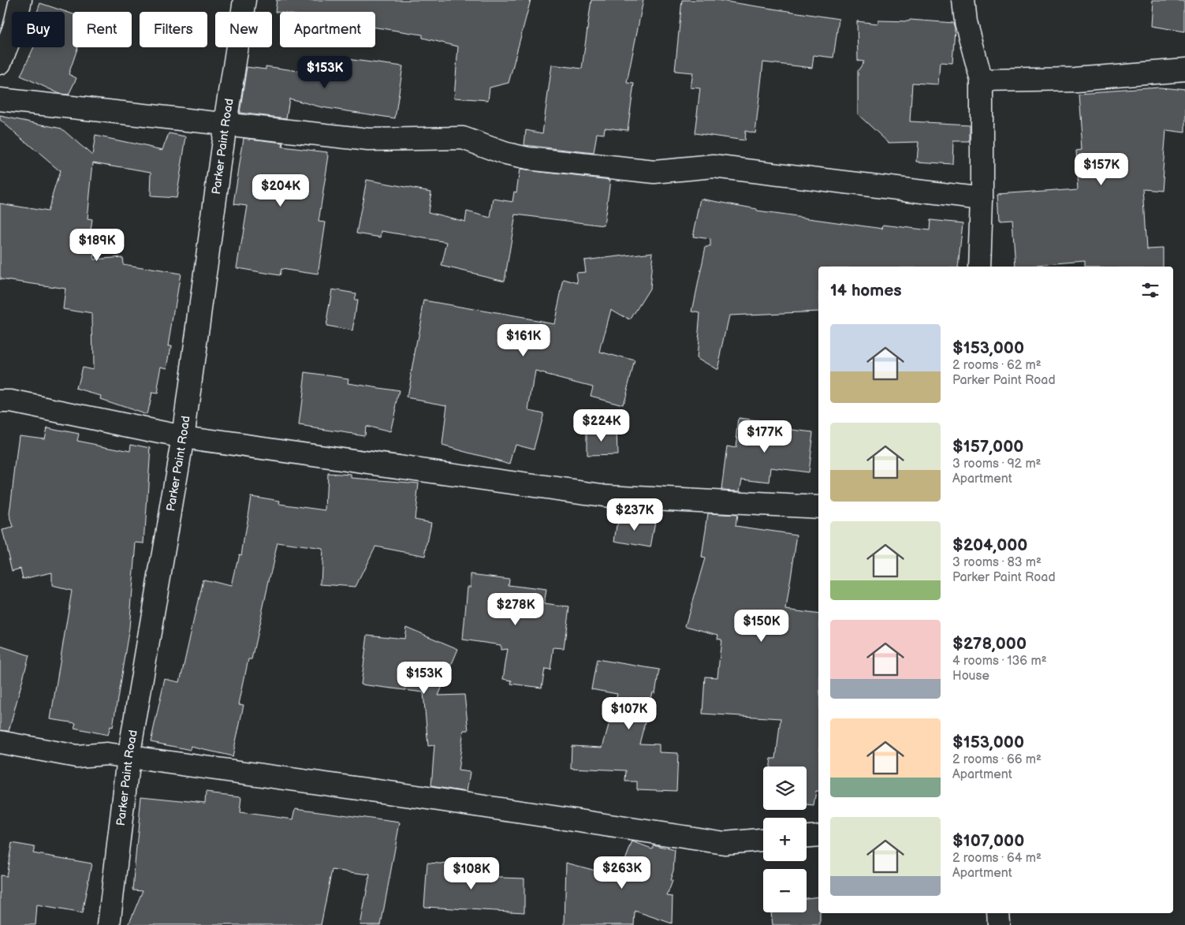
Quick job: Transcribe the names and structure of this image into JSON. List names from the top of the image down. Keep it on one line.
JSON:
{"streets":{"street":["Parker Paint Road"]},"page":{"chip":["Buy","Rent","Filters","New","Apartment"],"price":["$153K","$157K","$204K","$189K","$161K","$224K","$177K","$237K","$278K","$150K","$153K","$107K","$263K","$108K"],"heading":"14 homes","list":[{"name":"$153,000","note":"2 rooms · 62 m² · Parker Paint Road"},{"name":"$157,000","note":"3 rooms · 92 m² · Apartment"},{"name":"$204,000","note":"3 rooms · 83 m² · Parker Paint Road"},{"name":"$278,000","note":"4 rooms · 136 m² · House"},{"name":"$153,000","note":"2 rooms · 66 m² · Apartment"},{"name":"$107,000","note":"2 rooms · 64 m² · Apartment"}],"map_buttons":["+","−"]}}
